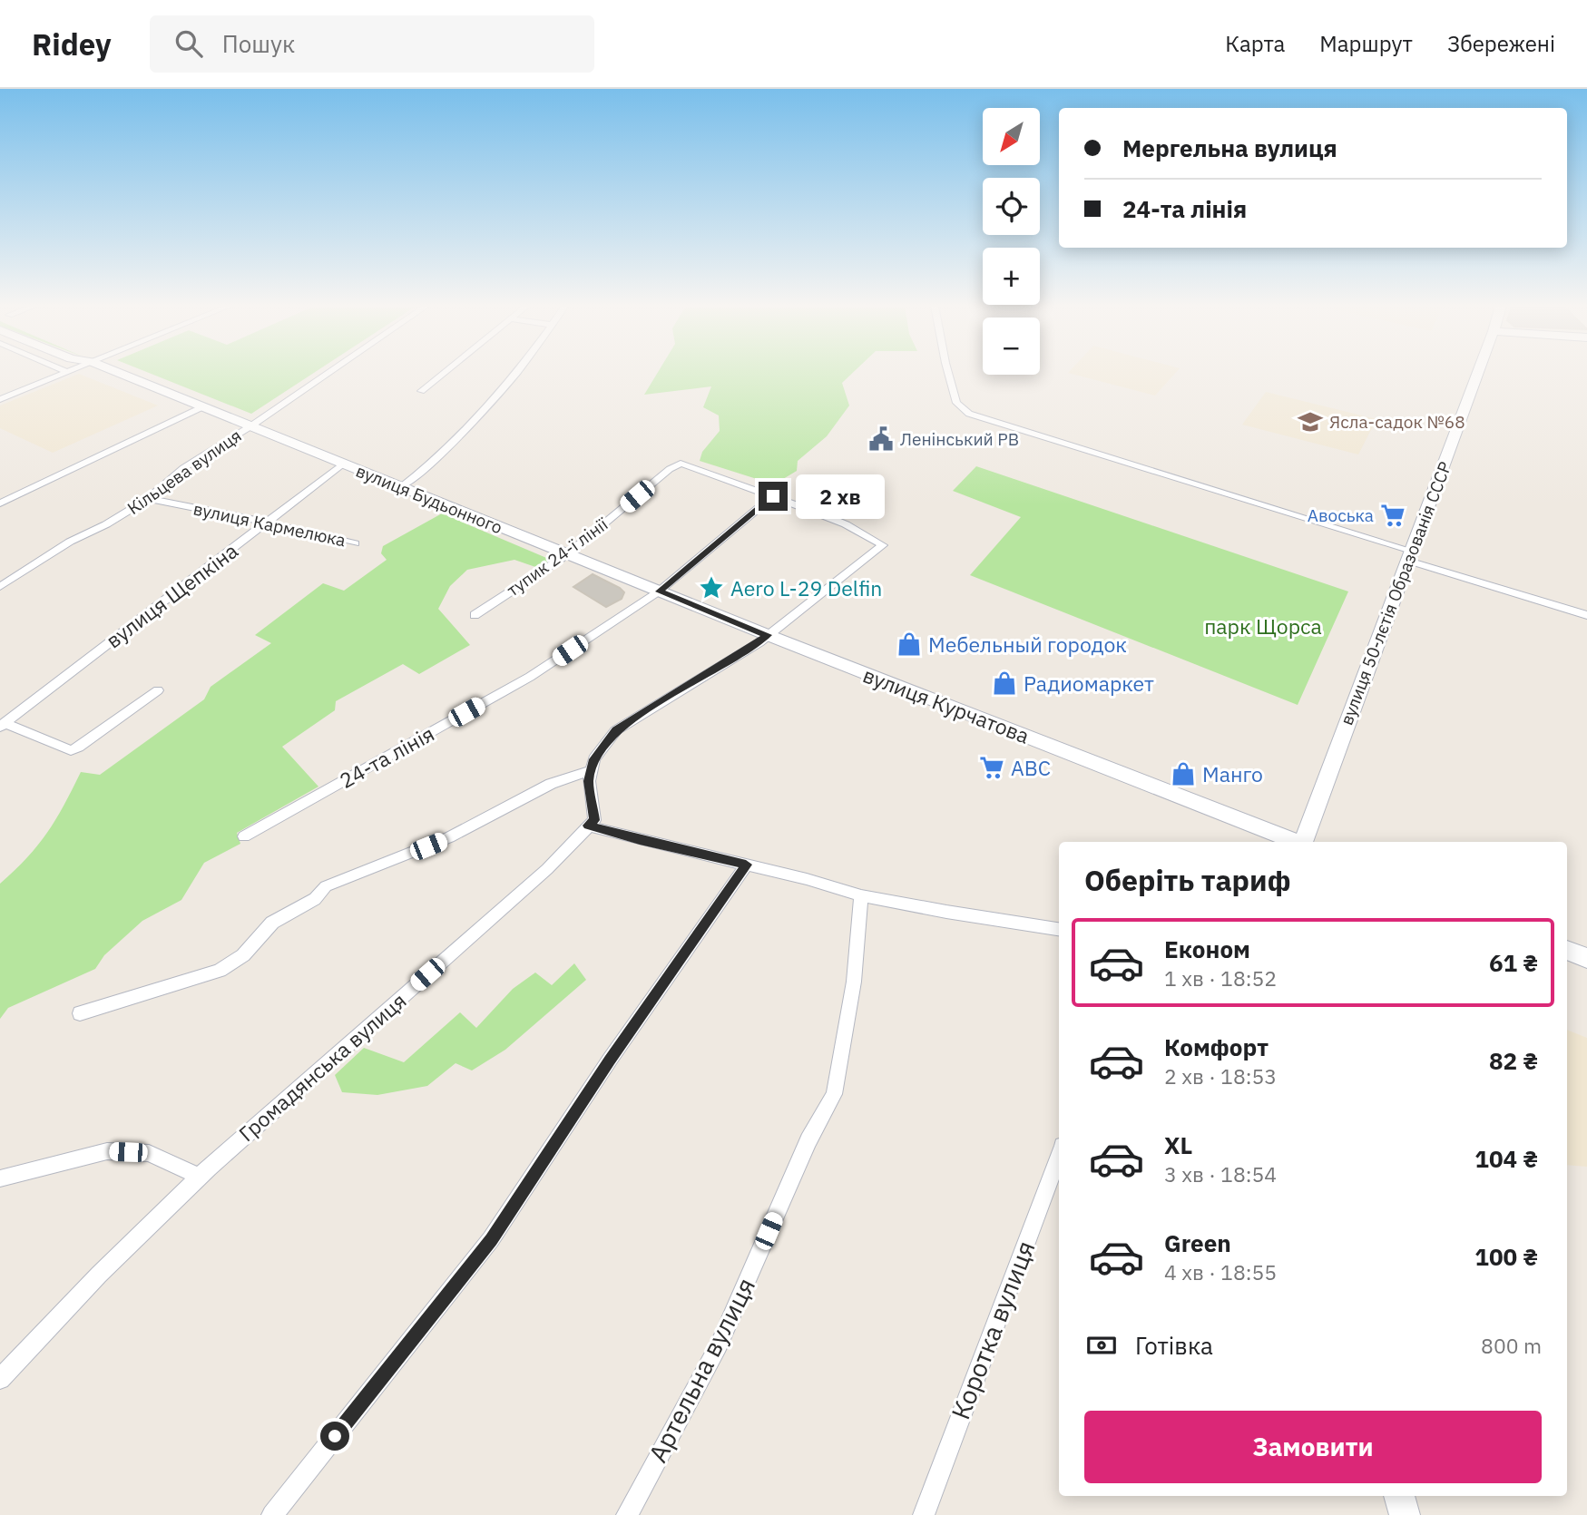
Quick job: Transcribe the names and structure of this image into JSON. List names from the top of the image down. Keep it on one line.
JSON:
{"streets":{"main road":["вулиця Будьонного","вулиця 50-лєтія Образованія СССР","вулиця Курчатова"],"street":["Кільцева вулиця","вулиця Кармелюка","тупик 24-ї лінії","вулиця Щепкіна","24-та лінія","Громадянська вулиця","Коротка вулиця","Артельна вулиця"]},"crossings":[["Кільцева вулиця","вулиця Будьонного"],["Кільцева вулиця","вулиця Кармелюка"],["вулиця Будьонного","тупик 24-ї лінії"],["вулиця Будьонного","вулиця Щепкіна"],["вулиця Будьонного","вулиця Курчатова"],["вулиця Будьонного","24-та лінія"],["вулиця Кармелюка","вулиця Щепкіна"],["тупик 24-ї лінії","24-та лінія"]],"parks":["парк Щорса"],"places":{"school or university":["Ясла-садок №68"],"public building":["Ленінський РВ"],"supermarket":["Авоська","ABC"],"place":["Aero L-29 Delfin"],"shop":["Мебельный городок","Радиомаркет","Манго"]},"north":"bottom left","page":{"header":"Ridey","search":"Пошук","nav":["Карта","Маршрут","Збережені"],"map_buttons":["+","−"],"banner":["Мергельна вулиця","24-та лінія"],"bubble":"2 хв","heading":"Оберіть тариф","list":[{"name":"Економ","note":"1 хв · 18:52","value":"61 ₴"},{"name":"Комфорт","note":"2 хв · 18:53","value":"82 ₴"},{"name":"XL","note":"3 хв · 18:54","value":"104 ₴"},{"name":"Green","note":"4 хв · 18:55","value":"100 ₴"}],"pay":["Готівка","800 m"],"buttons":"Замовити"}}
